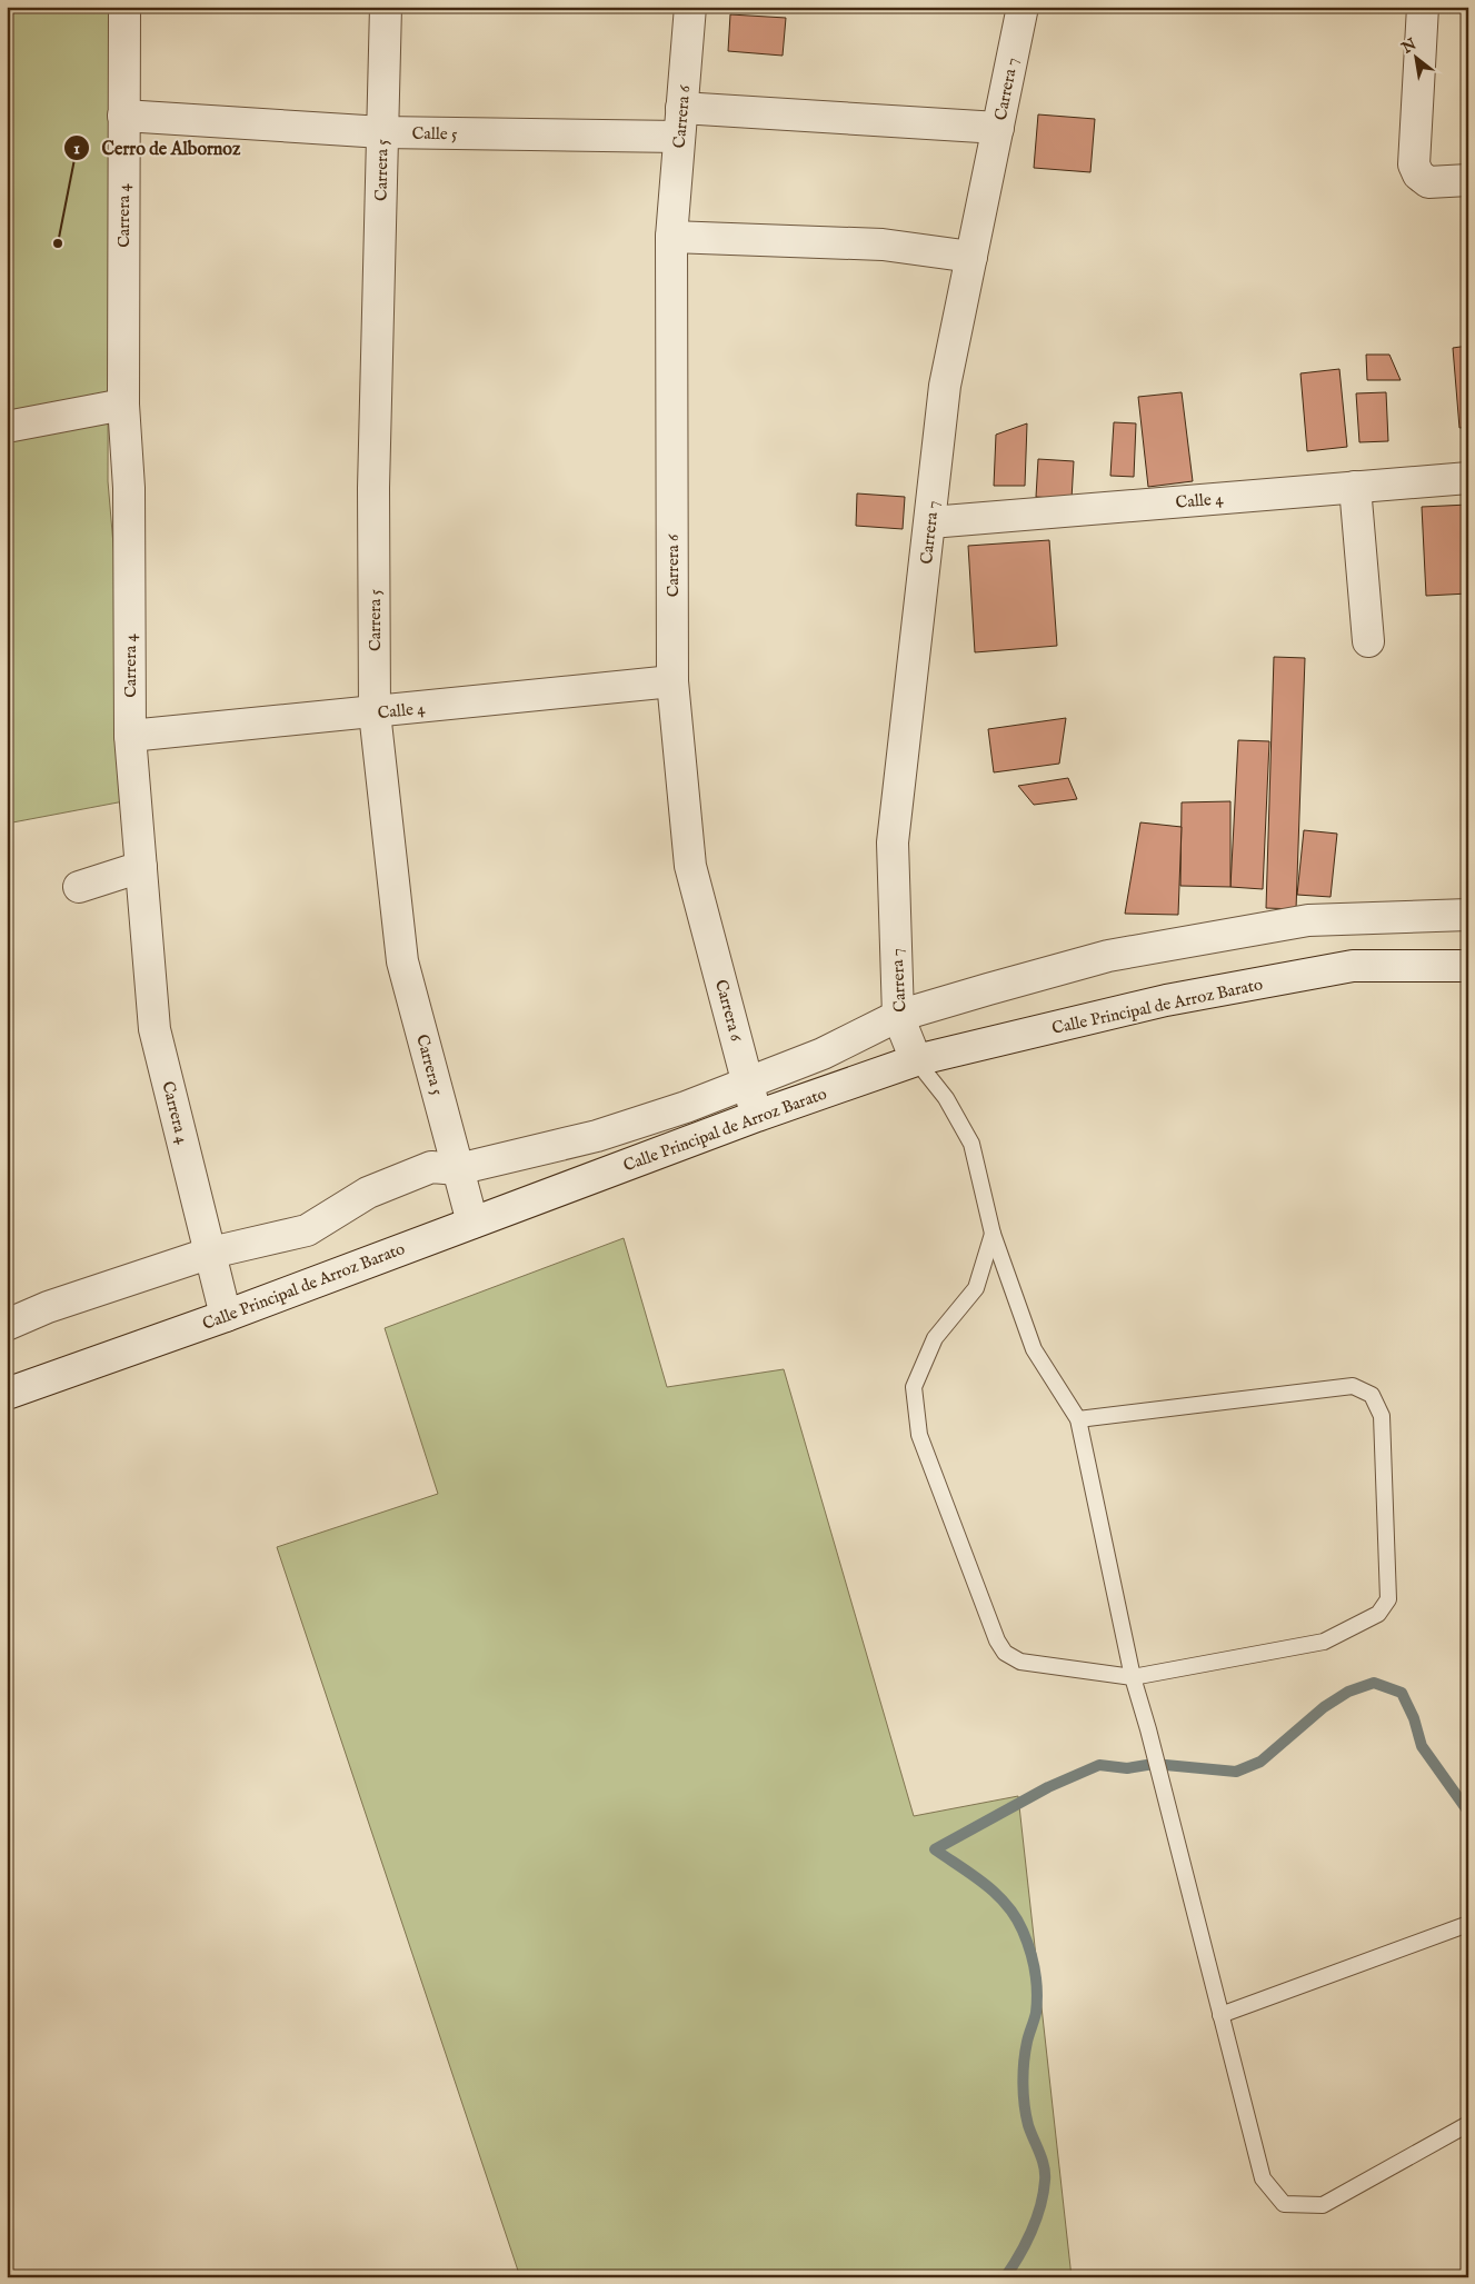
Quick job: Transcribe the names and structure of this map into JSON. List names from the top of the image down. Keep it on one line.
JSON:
{"streets":{"street":["Carrera 7","Carrera 6","Calle 5","Carrera 5","Carrera 4","Calle 4","Calle Principal de Arroz Barato"]},"crossings":[["Carrera 7","Calle 5"],["Carrera 7","Calle 4"],["Carrera 7","Calle Principal de Arroz Barato"],["Carrera 6","Calle 5"],["Carrera 6","Calle 4"],["Carrera 6","Calle Principal de Arroz Barato"],["Calle 5","Carrera 5"],["Calle 5","Carrera 4"],["Carrera 5","Calle 4"],["Carrera 5","Calle Principal de Arroz Barato"],["Carrera 4","Calle 4"],["Carrera 4","Calle Principal de Arroz Barato"]],"places":["Cerro de Albornoz"],"north":"top left"}
